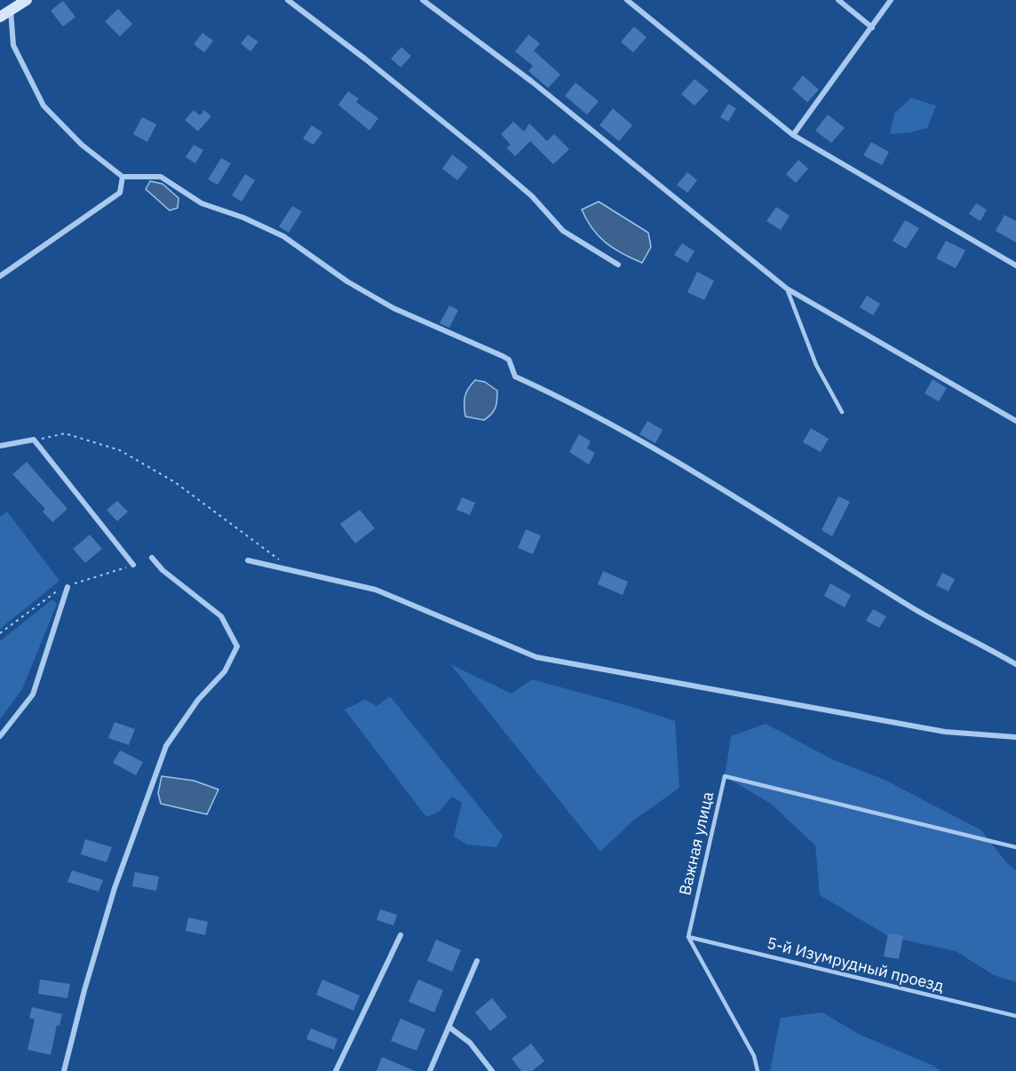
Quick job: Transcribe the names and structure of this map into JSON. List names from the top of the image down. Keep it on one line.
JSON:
{"streets":{"lane":["Важная улица","5-й Изумрудный проезд"]},"crossings":[["Важная улица","5-й Изумрудный проезд"]]}
